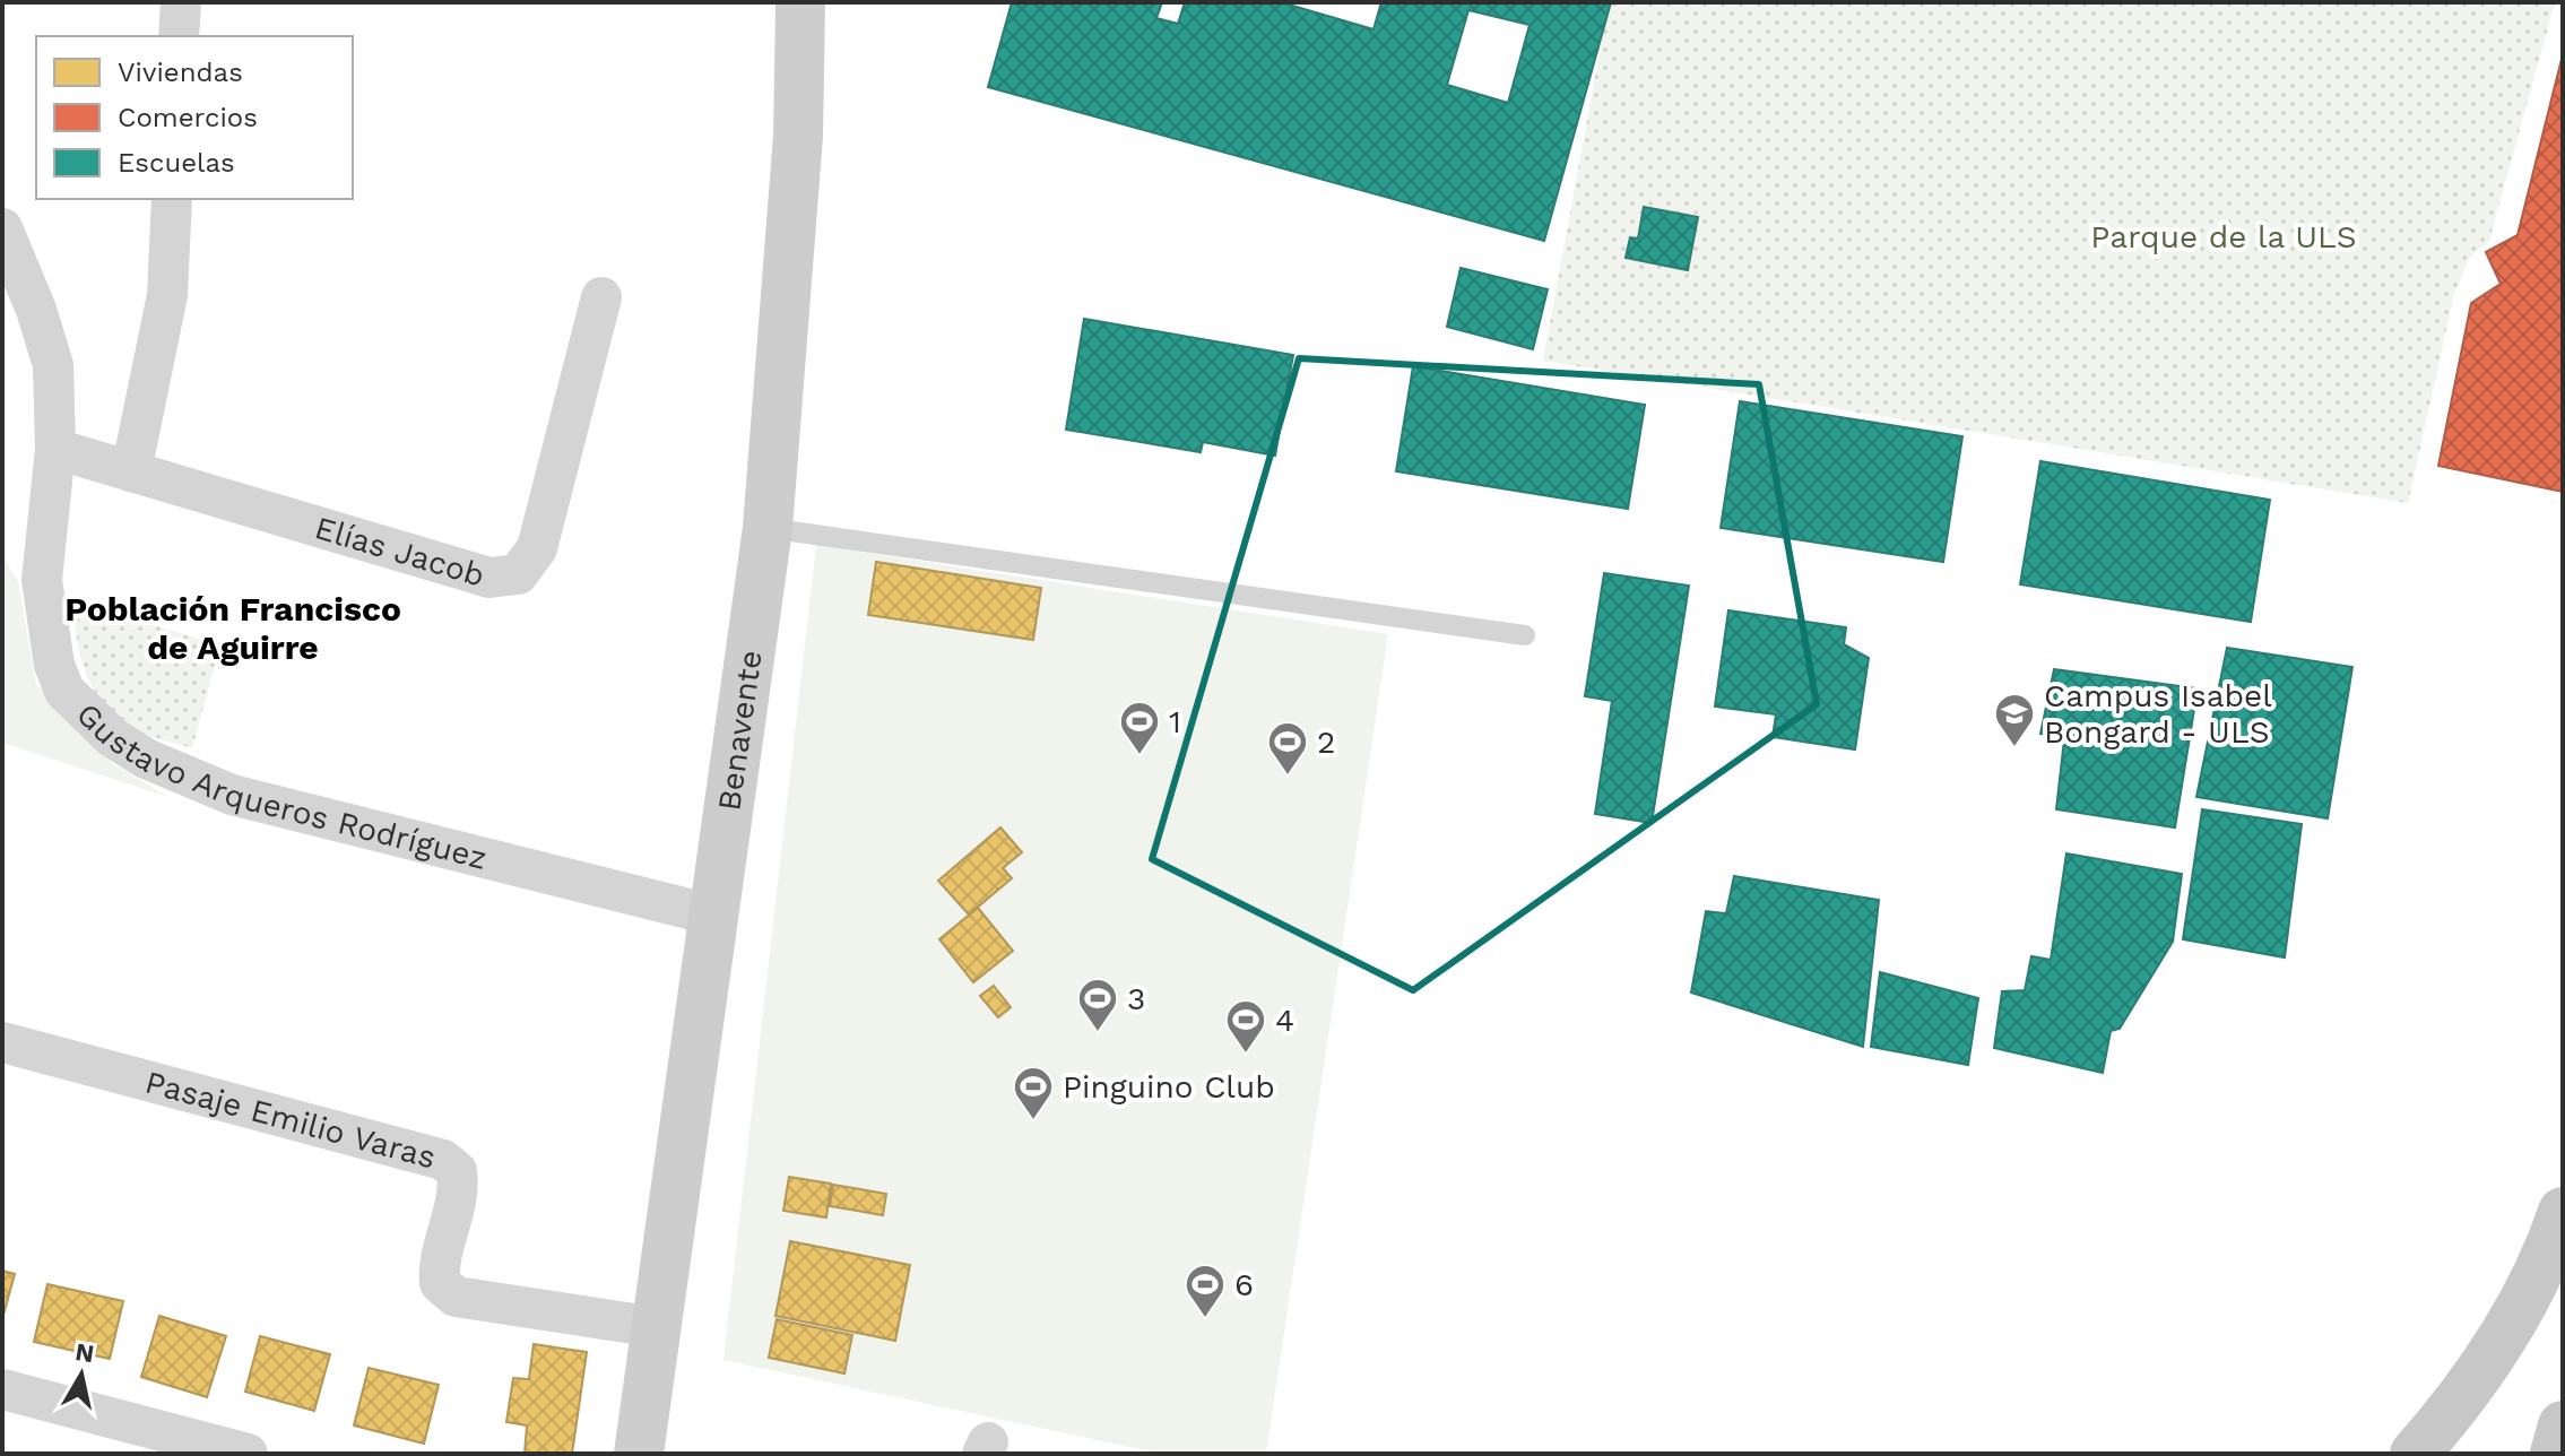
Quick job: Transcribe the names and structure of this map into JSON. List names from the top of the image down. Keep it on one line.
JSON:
{"streets":{"main road":["Benavente"],"street":["Elías Jacob","Gustavo Arqueros Rodríguez","Pasaje Emilio Varas"]},"crossings":[["Elías Jacob","Gustavo Arqueros Rodríguez"],["Benavente","Gustavo Arqueros Rodríguez"],["Benavente","Pasaje Emilio Varas"]],"districts":["Población Francisco de Aguirre"],"parks":["Parque de la ULS"],"places":{"school or university":["Campus Isabel Bongard - ULS"],"sports":["1","2","3","4","Pinguino Club","6"]},"legend":["Viviendas","Comercios","Escuelas"],"north":"top"}
